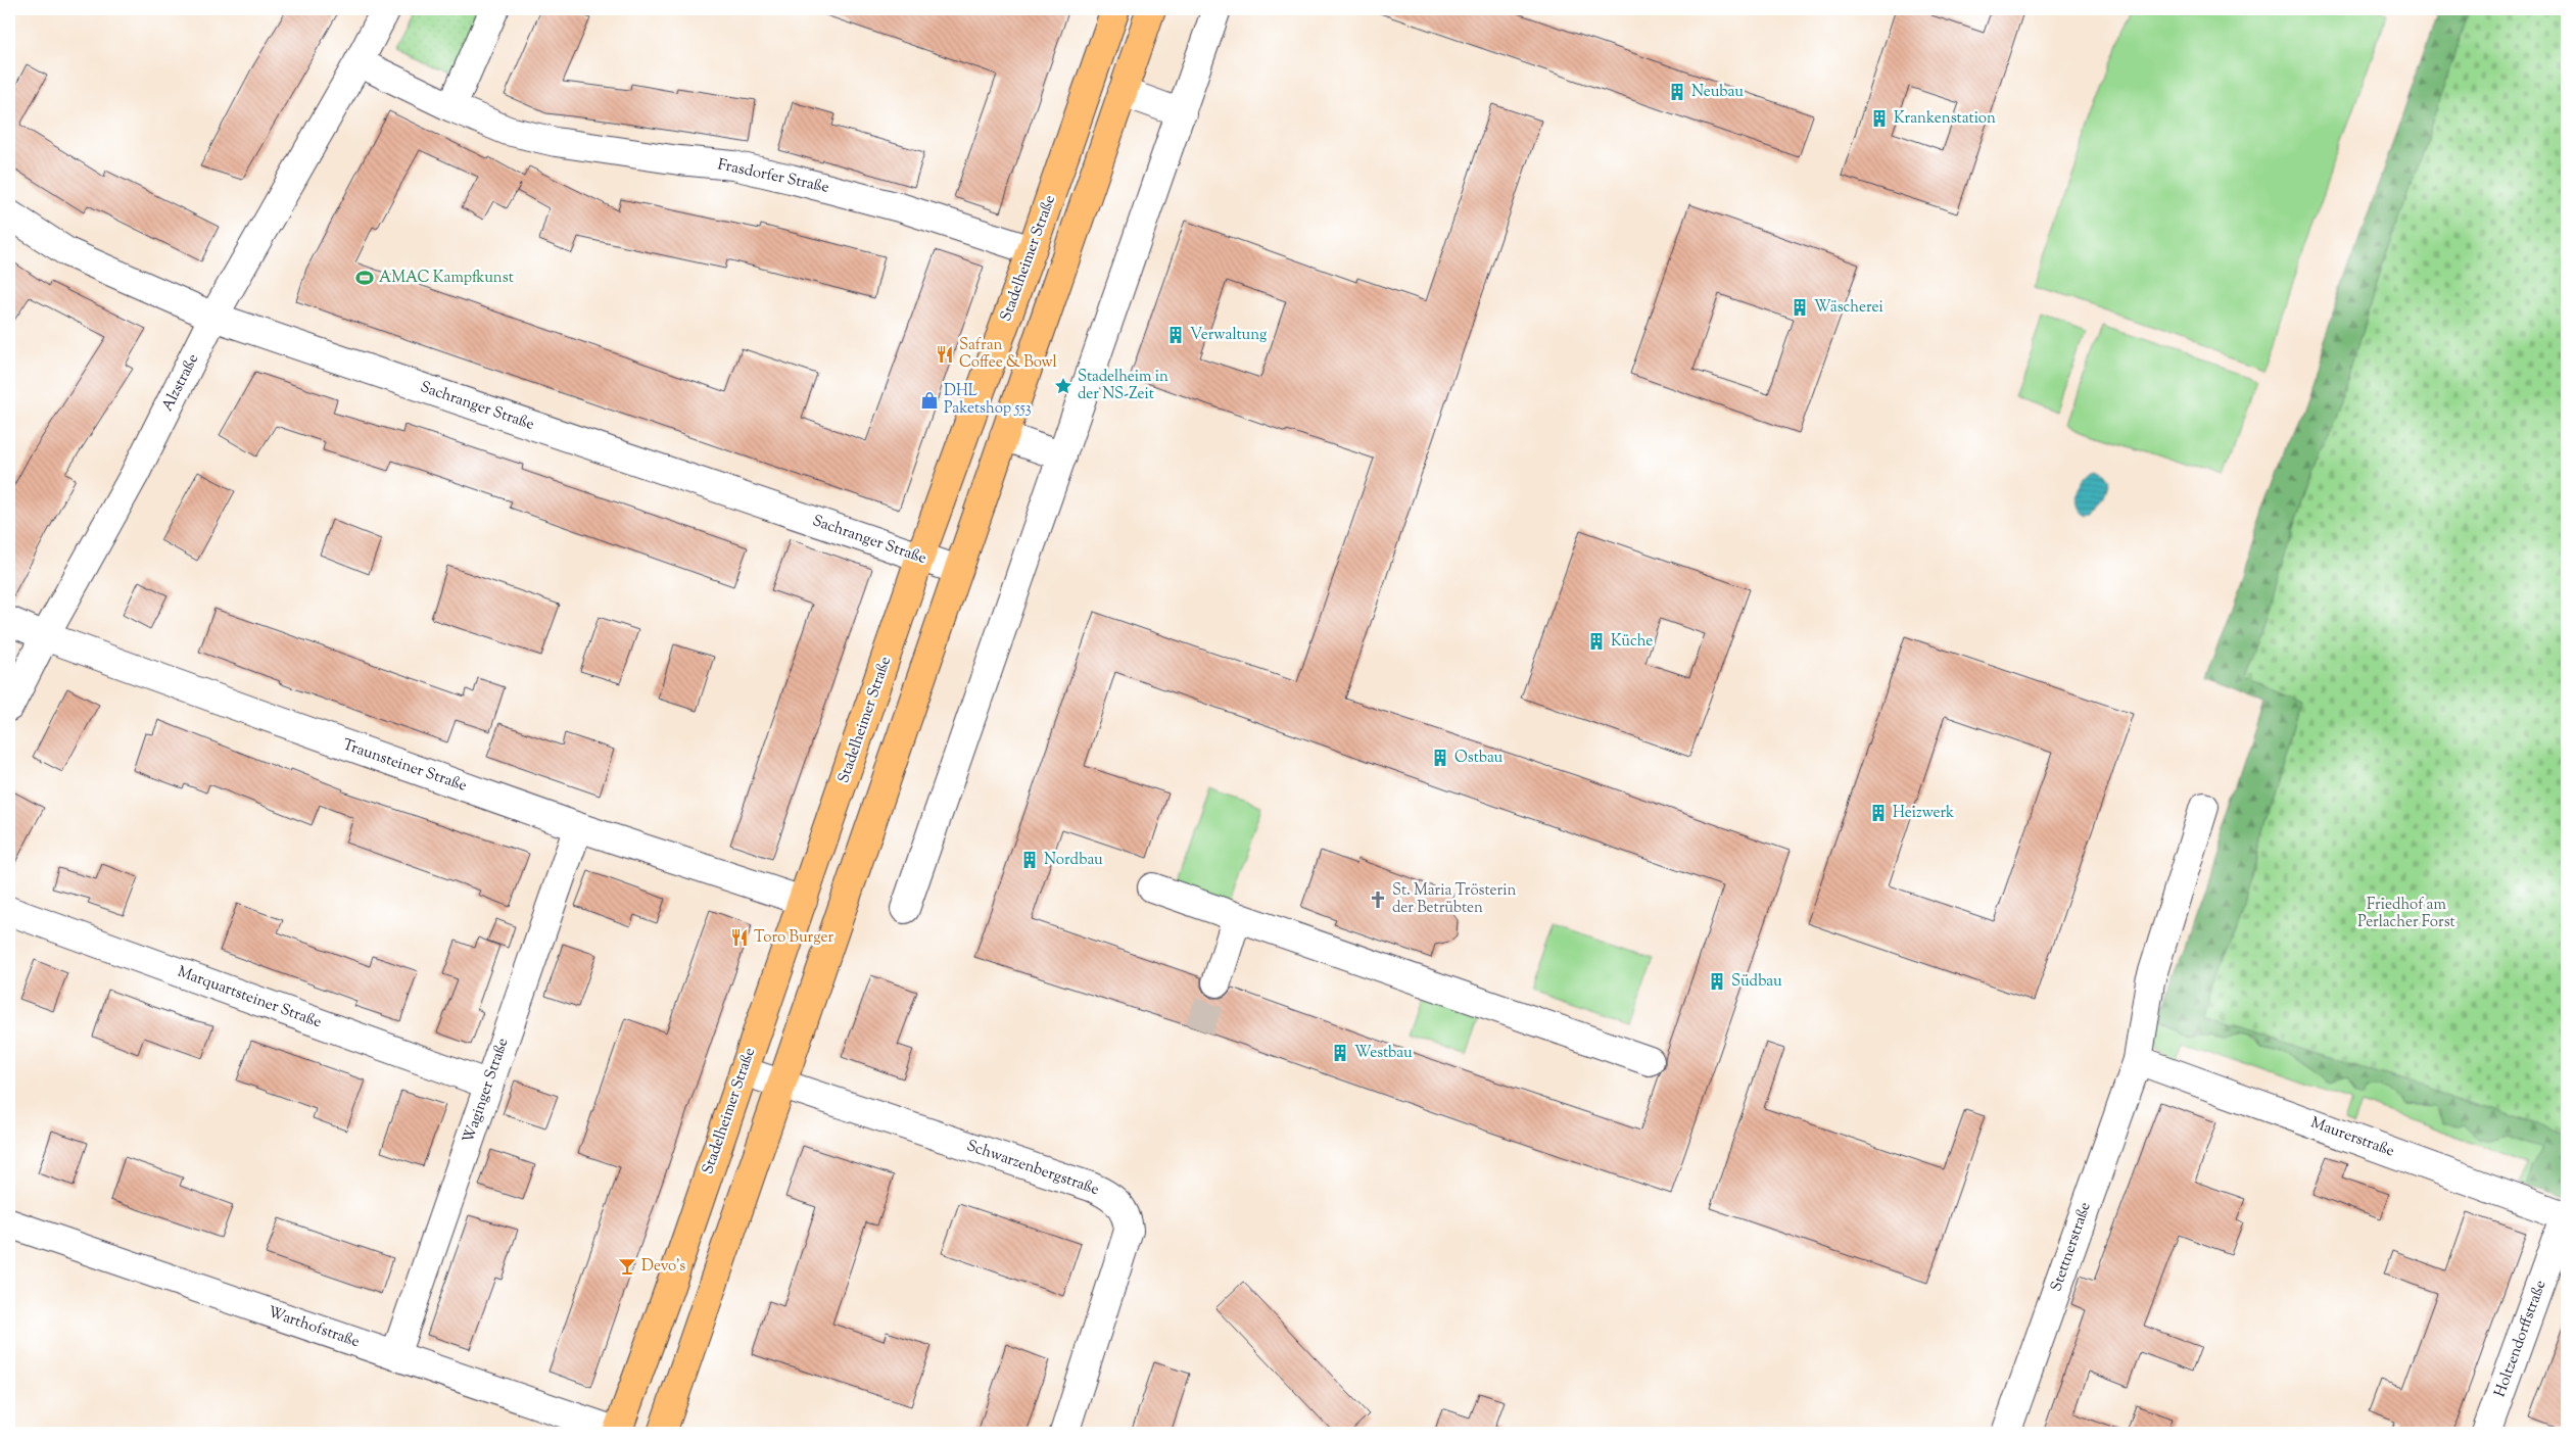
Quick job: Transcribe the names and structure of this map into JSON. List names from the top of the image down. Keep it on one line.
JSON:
{"streets":{"main road":["Stadelheimer Straße"],"street":["Frasdorfer Straße","Alzstraße","Sachranger Straße","Traunsteiner Straße","Marquartsteiner Straße","Waginger Straße","Maurerstraße","Schwarzenbergstraße","Stettnerstraße","Warthofstraße","Holtzendorffstraße"]},"crossings":[["Frasdorfer Straße","Stadelheimer Straße"],["Frasdorfer Straße","Alzstraße"],["Stadelheimer Straße","Sachranger Straße"],["Stadelheimer Straße","Traunsteiner Straße"],["Stadelheimer Straße","Schwarzenbergstraße"],["Stadelheimer Straße","Warthofstraße"],["Alzstraße","Sachranger Straße"],["Alzstraße","Traunsteiner Straße"],["Traunsteiner Straße","Waginger Straße"],["Marquartsteiner Straße","Waginger Straße"],["Waginger Straße","Warthofstraße"],["Maurerstraße","Stettnerstraße"],["Maurerstraße","Holtzendorffstraße"]],"parks":["Friedhof am Perlacher Forst"],"places":{"building":["Neubau","Krankenstation","Wäscherei","Verwaltung","Küche","Ostbau","Heizwerk","Nordbau","Südbau","Westbau"],"sports":["AMAC Kampfkunst"],"restaurant":["Safran Coffee & Bowl","Toro Burger"],"place":["Stadelheim in der NS-Zeit"],"shop":["DHL Paketshop 553"],"church":["St. Maria Trösterin der Betrübten"],"bar":["Devo's"]}}
